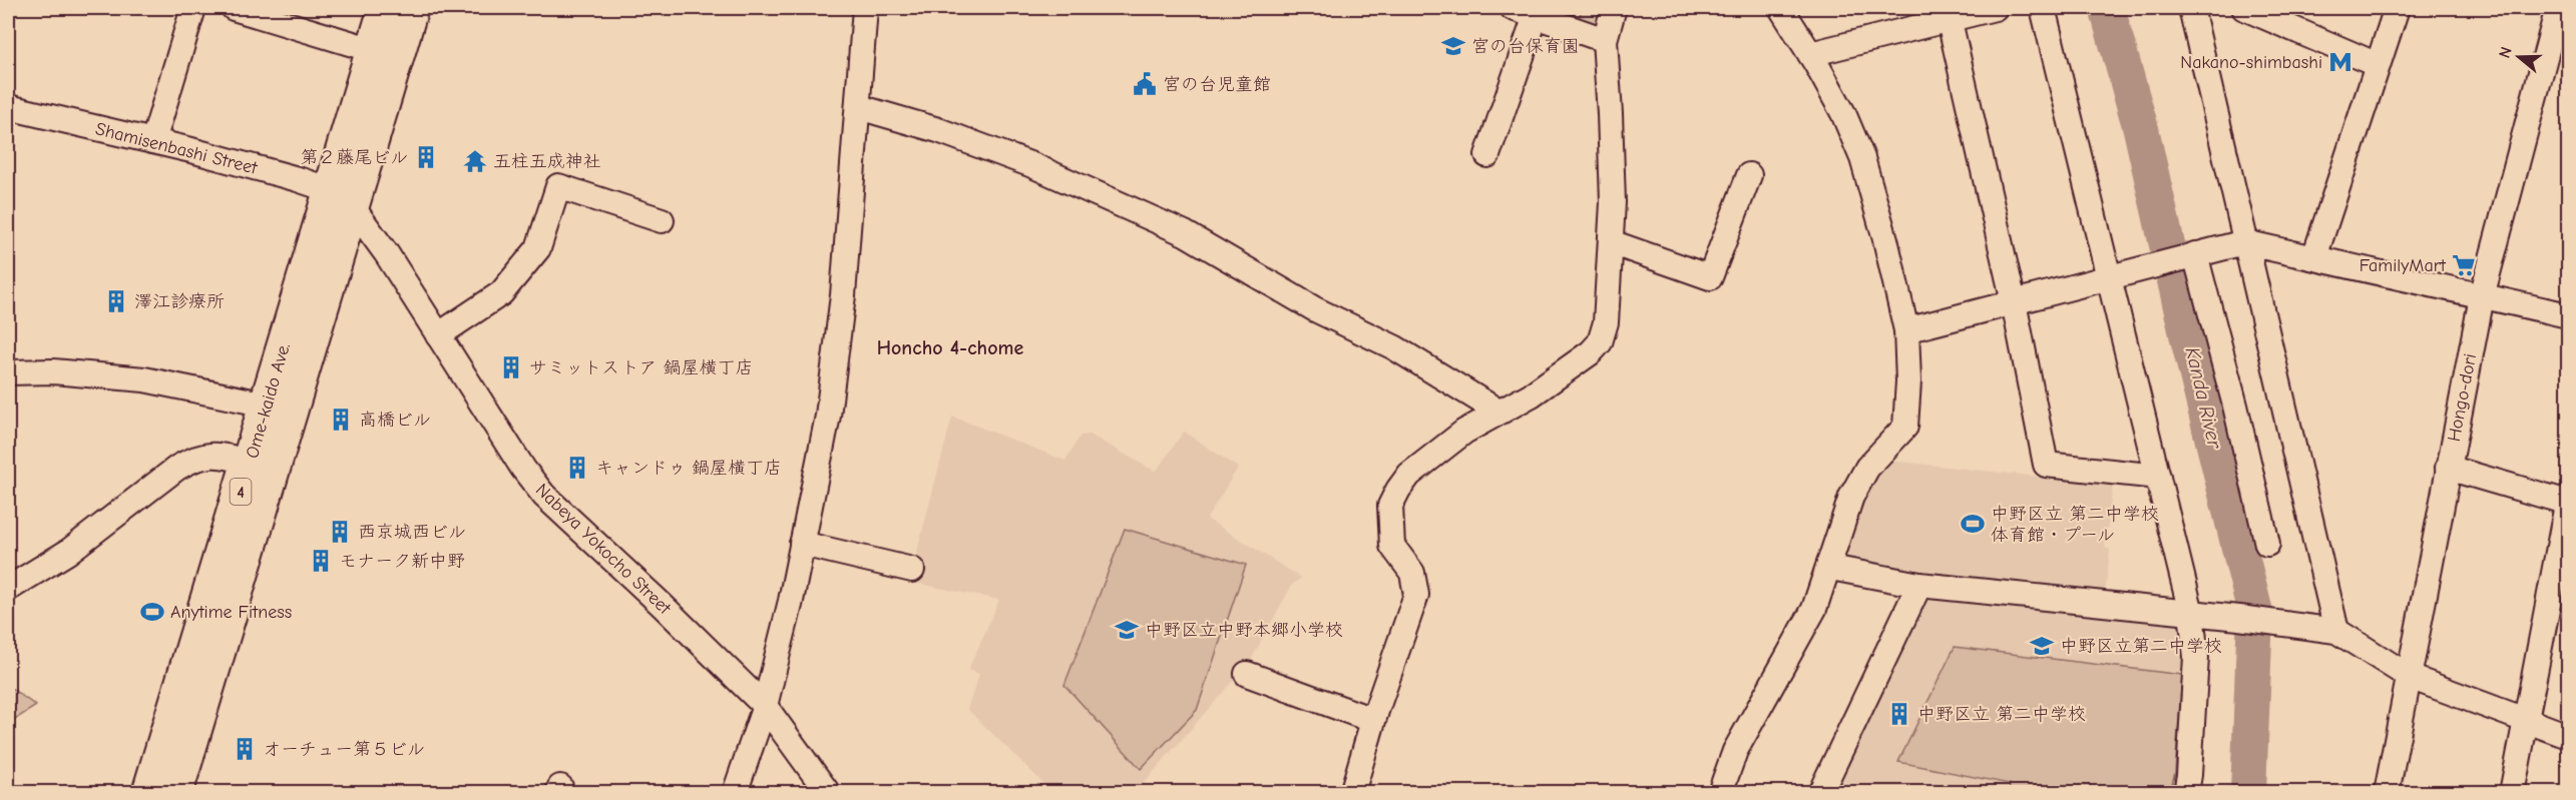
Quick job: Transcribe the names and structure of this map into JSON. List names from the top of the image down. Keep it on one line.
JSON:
{"streets":{"main road":["Ome-kaido Ave.","4"],"street":["Shamisenbashi Street","Hongo-dori","Nabeya Yokocho Street"]},"crossings":[["Shamisenbashi Street","Ome-kaido Ave."],["Shamisenbashi Street","Nabeya Yokocho Street"],["Ome-kaido Ave.","Nabeya Yokocho Street"]],"districts":["Honcho 4-chome"],"water":["Kanda River"],"places":{"school or university":["宮の台保育園","中野区立中野本郷小学校","中野区立第二中学校"],"metro station":["Nakano-shimbashi"],"public building":["宮の台児童館"],"building":["第２藤尾ビル","澤江診療所","サミットストア 鍋屋横丁店","高橋ビル","キャンドゥ 鍋屋横丁店","西京城西ビル","モナーク新中野","中野区立 第二中学校","オーチュー第５ビル"],"temple":["五柱五成神社"],"supermarket":["FamilyMart"],"sports":["中野区立 第二中学校 体育館・プール","Anytime Fitness"]},"north":"left"}
